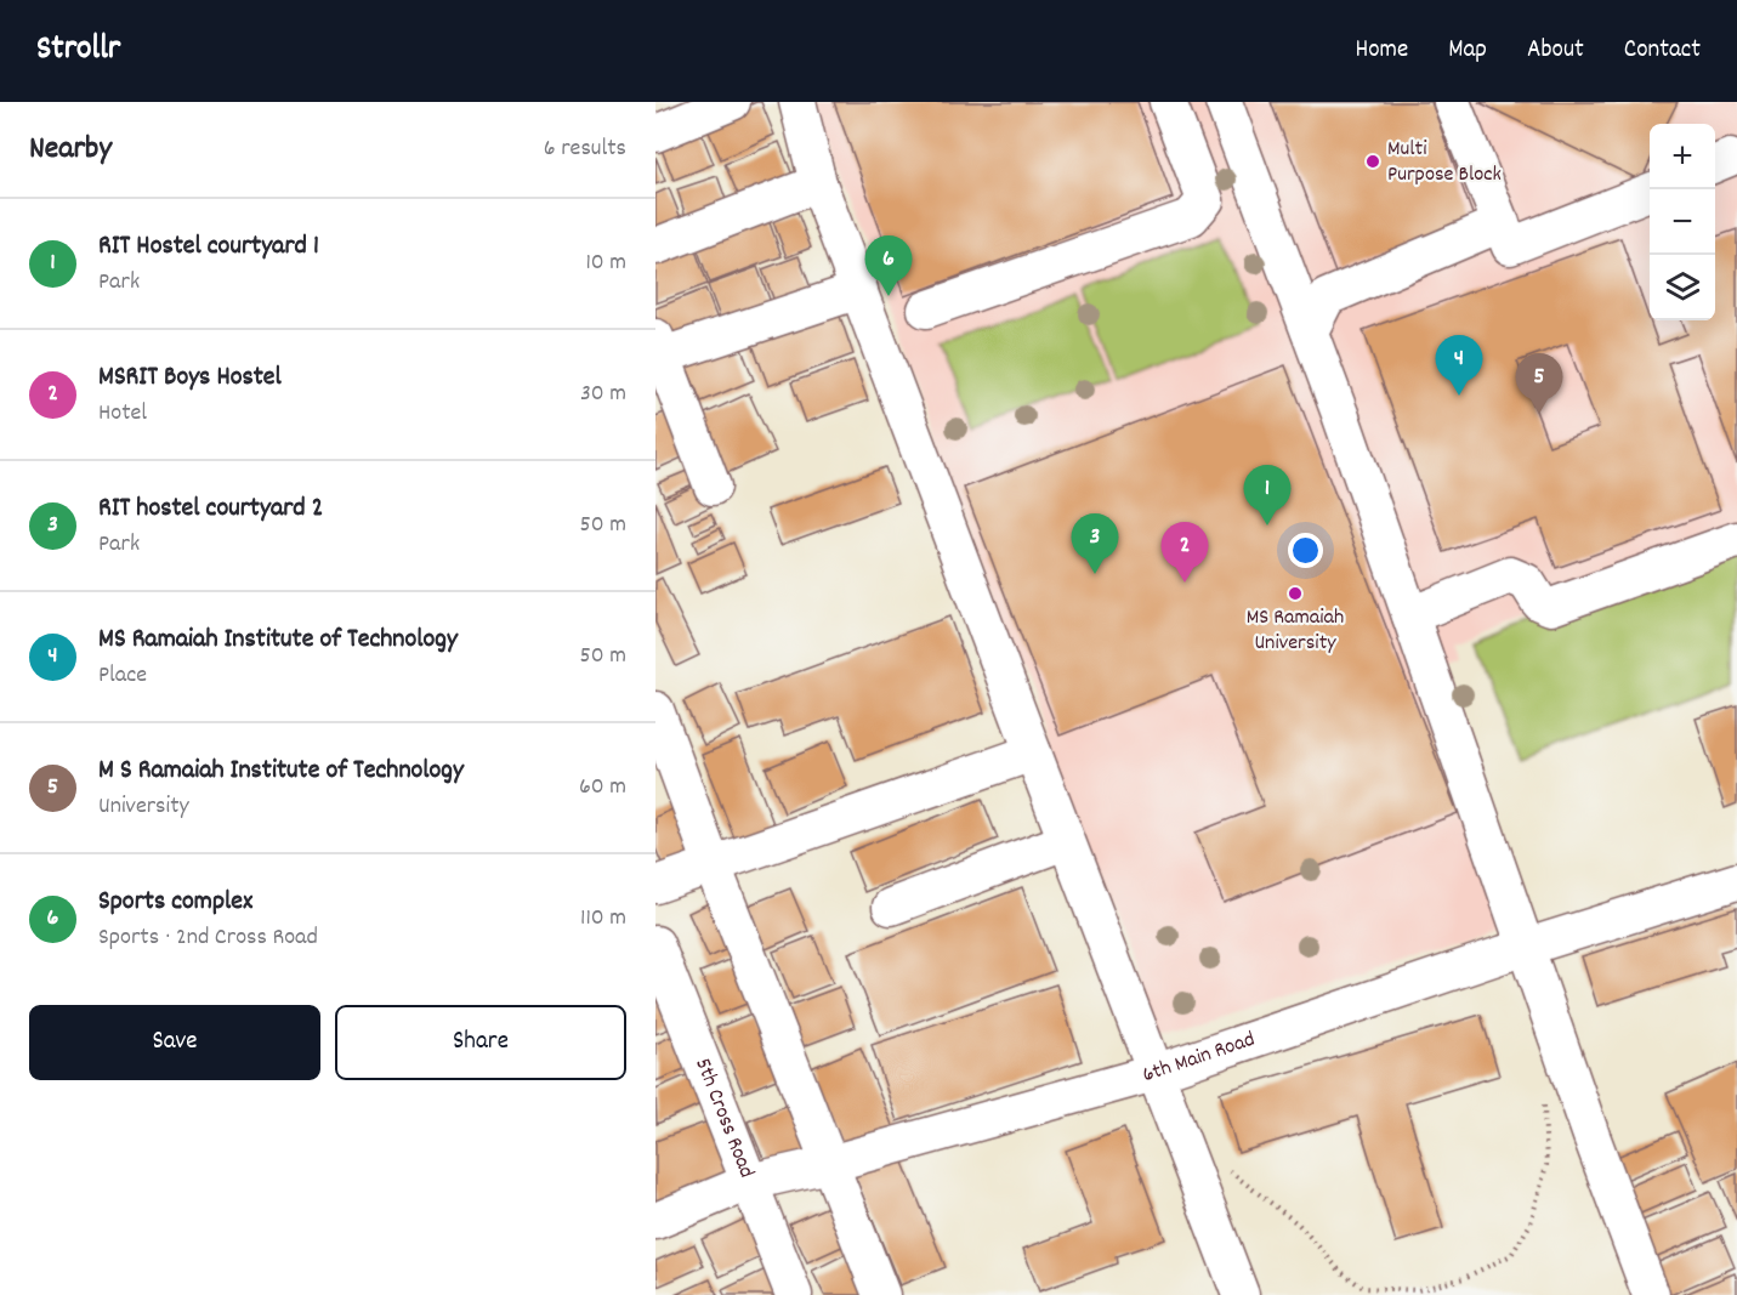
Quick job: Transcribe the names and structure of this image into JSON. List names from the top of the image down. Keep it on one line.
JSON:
{"streets":{"street":["6th Main Road","5th Cross Road"]},"crossings":[["6th Main Road","5th Cross Road"]],"places":["Multi Purpose Block","MS Ramaiah University"],"page":{"header":"Strollr","nav":["Home","Map","About","Contact"],"heading":["Nearby","6 results"],"map_buttons":["+","−"],"list":[{"mark":"1","name":"RIT Hostel courtyard 1","note":"Park","value":"10 m"},{"mark":"2","name":"MSRIT Boys Hostel","note":"Hotel","value":"30 m"},{"mark":"3","name":"RIT hostel courtyard 2","note":"Park","value":"50 m"},{"mark":"4","name":"MS Ramaiah Institute of Technology","note":"Place","value":"50 m"},{"mark":"5","name":"M S Ramaiah Institute of Technology","note":"University","value":"60 m"},{"mark":"6","name":"Sports complex","note":"Sports · 2nd Cross Road","value":"110 m"}],"pins":["6","4","5","1","3","2"],"buttons":["Save","Share"]}}
